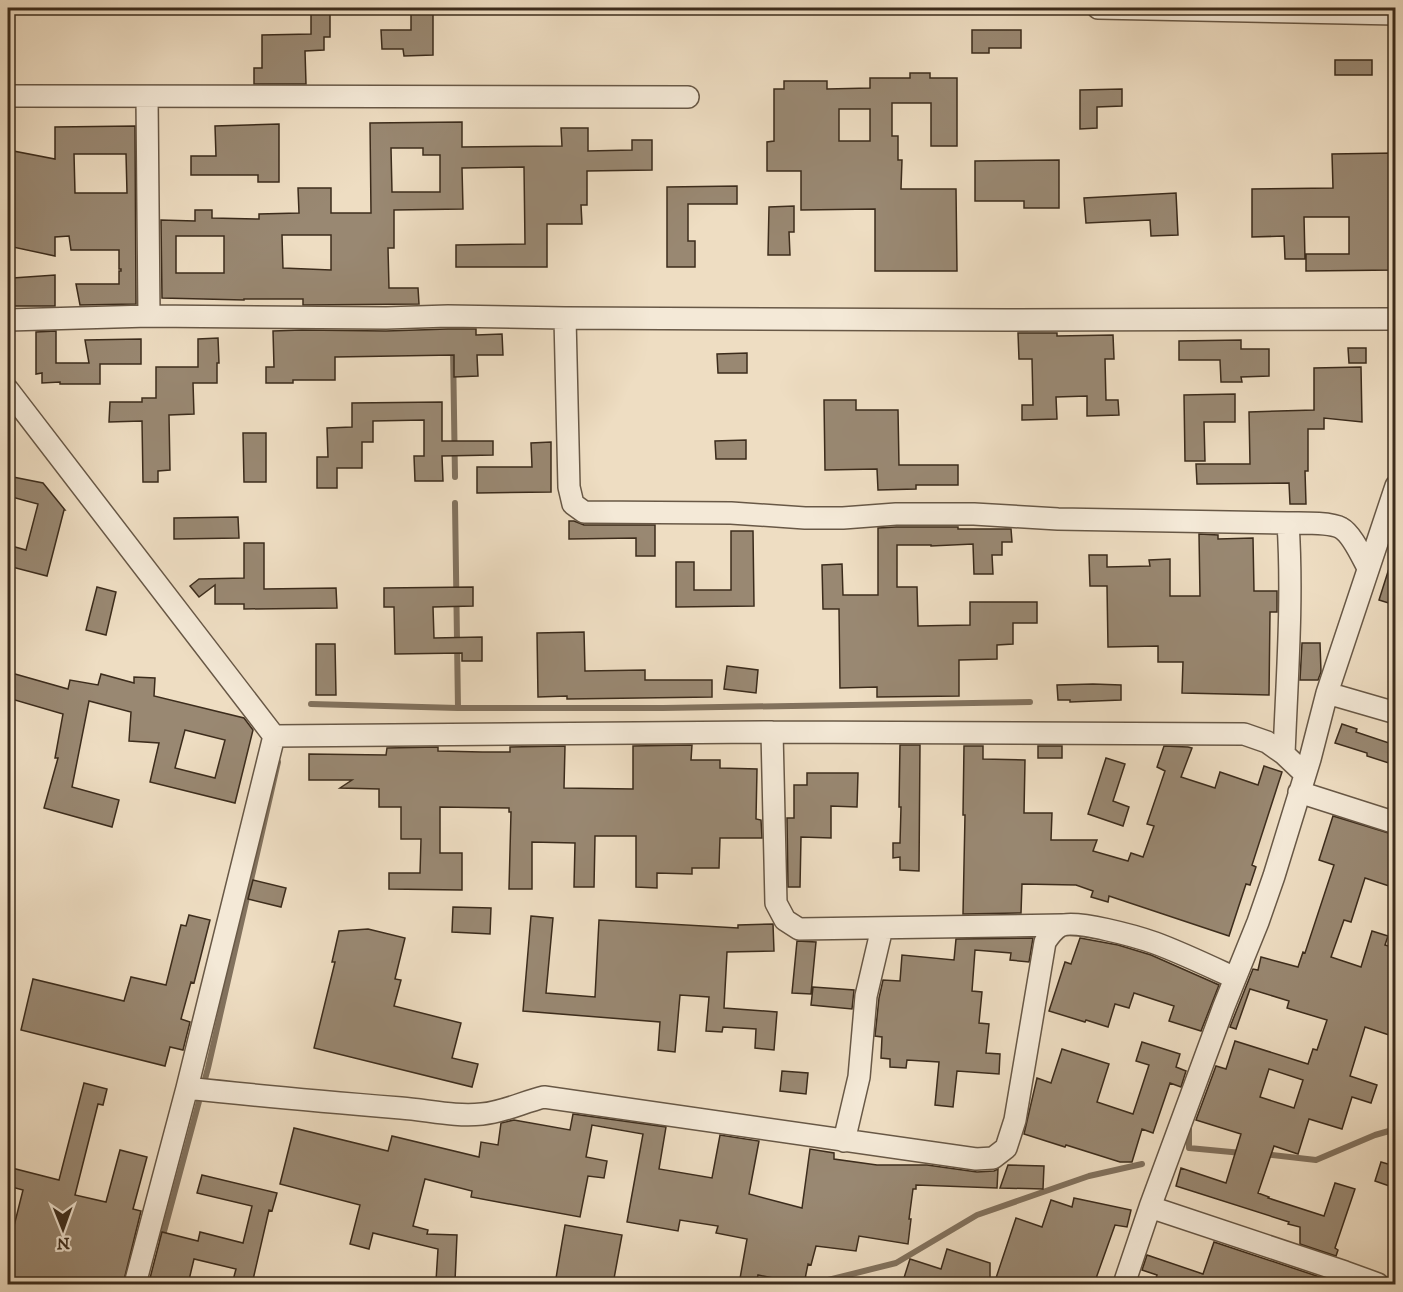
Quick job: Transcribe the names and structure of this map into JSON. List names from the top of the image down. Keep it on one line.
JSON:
{"north":"bottom"}
